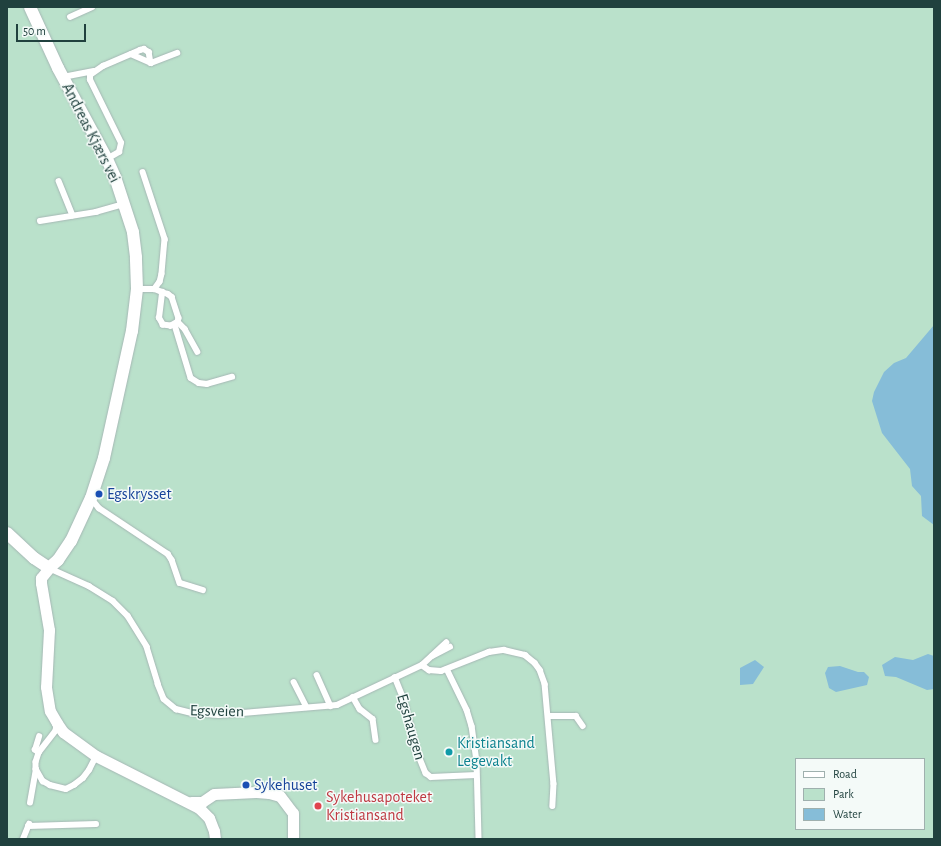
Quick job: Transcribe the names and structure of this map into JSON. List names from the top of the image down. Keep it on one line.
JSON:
{"streets":{"street":["Andreas Kjærs vei","Egsveien"],"lane":["Egshaugen"]},"crossings":[["Andreas Kjærs vei","Egsveien"],["Egsveien","Egshaugen"]],"places":["Egskrysset","Kristiansand Legevakt","Sykehuset","Sykehusapoteket Kristiansand"],"legend":["Road","Park","Water"],"scale_bar":"50 m"}
